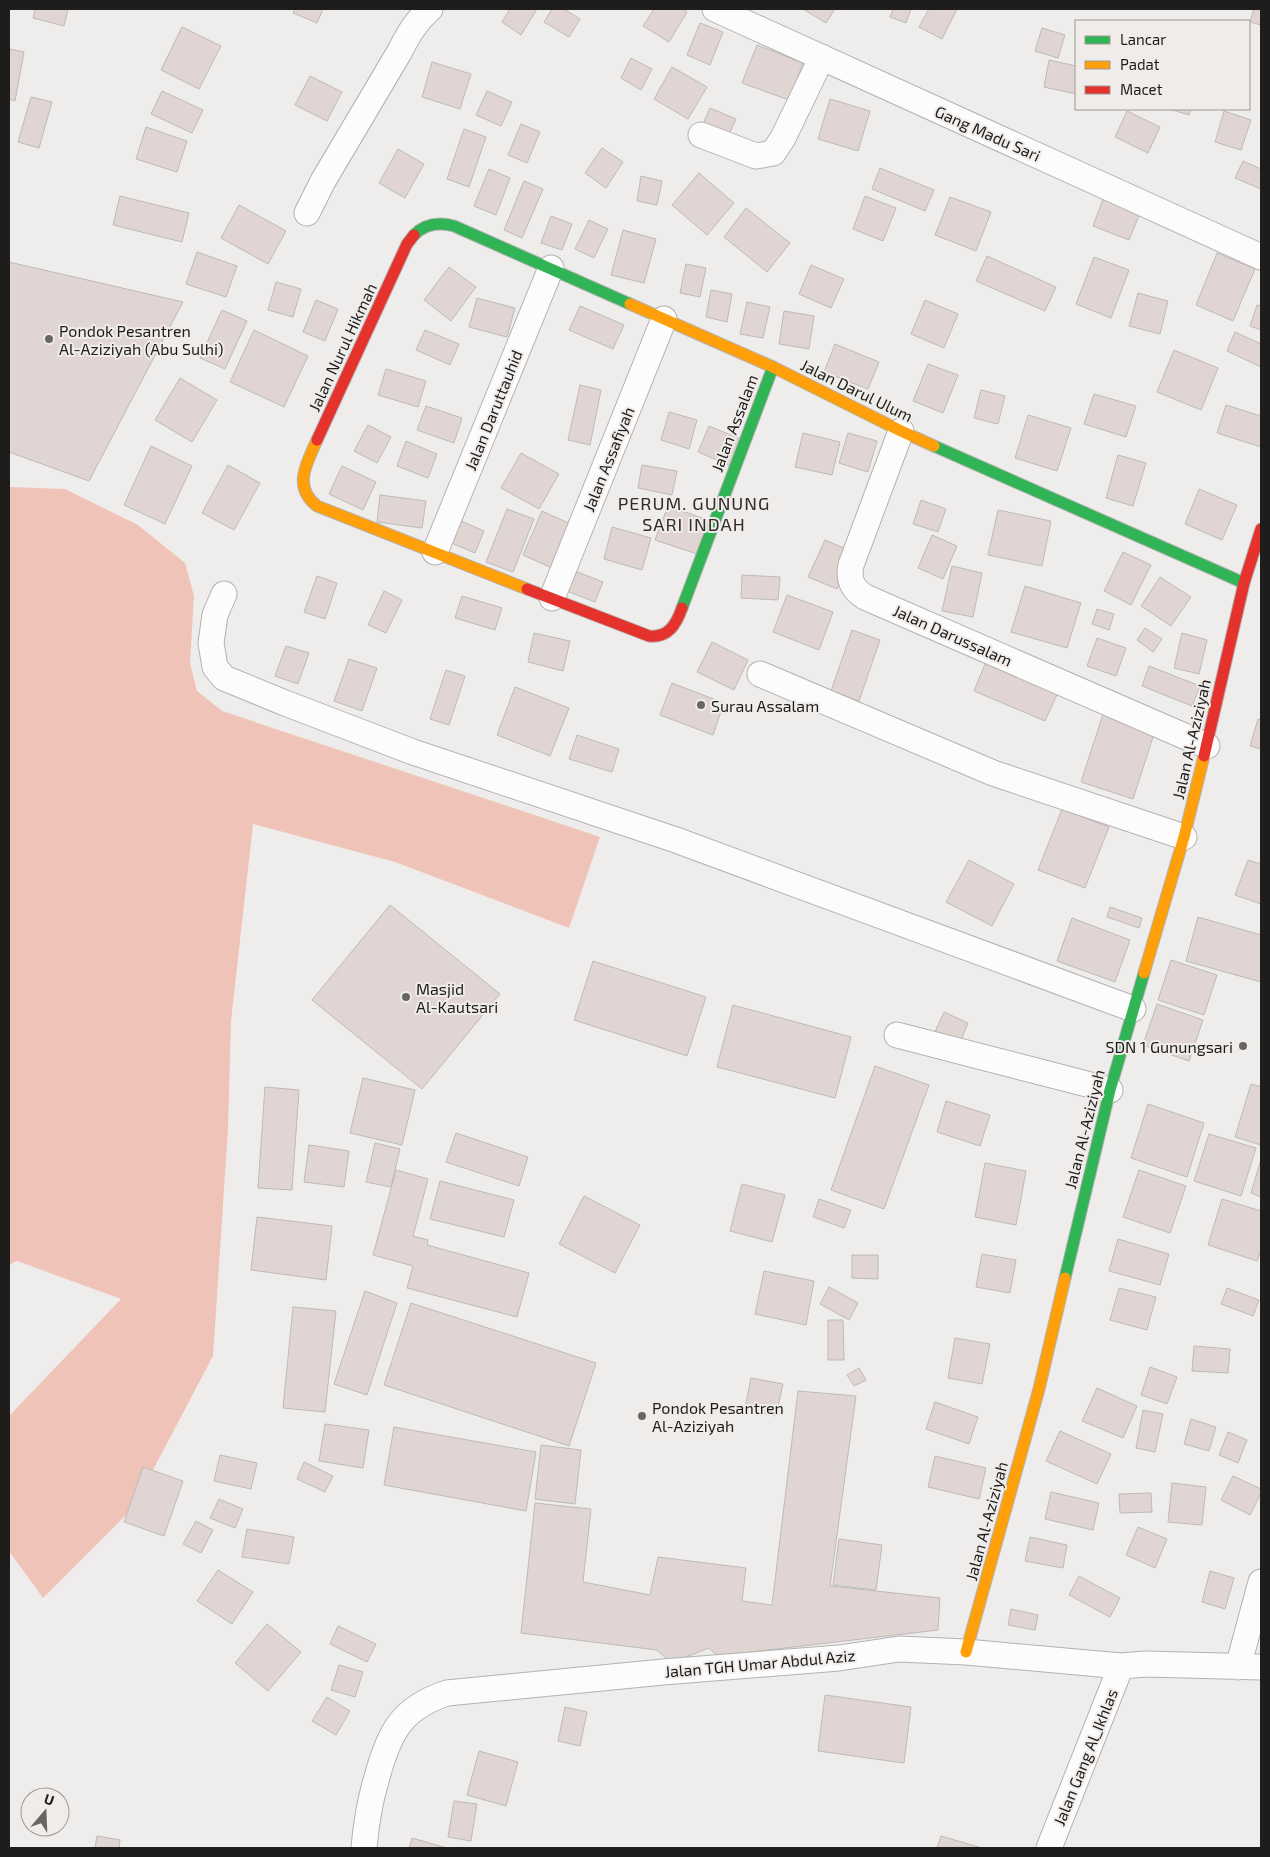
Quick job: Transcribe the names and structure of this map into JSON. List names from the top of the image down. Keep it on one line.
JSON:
{"streets":{"street":["Gang Madu Sari","Jalan Nurul Hikmah","Jalan Darul Ulum","Jalan Daruttauhid","Jalan Assalam","Jalan Assafiyah","Jalan Darussalam","Jalan Al-Aziziyah","Jalan TGH Umar Abdul Aziz","Jalan Gang Al_Ikhlas"]},"crossings":[["Jalan Nurul Hikmah","Jalan Darul Ulum"],["Jalan Nurul Hikmah","Jalan Daruttauhid"],["Jalan Darul Ulum","Jalan Daruttauhid"],["Jalan Darul Ulum","Jalan Assalam"],["Jalan Darul Ulum","Jalan Assafiyah"],["Jalan Darul Ulum","Jalan Darussalam"],["Jalan Darul Ulum","Jalan Al-Aziziyah"],["Jalan Assalam","Jalan Assafiyah"],["Jalan Darussalam","Jalan Al-Aziziyah"],["Jalan Al-Aziziyah","Jalan TGH Umar Abdul Aziz"],["Jalan TGH Umar Abdul Aziz","Jalan Gang Al_Ikhlas"]],"districts":["PERUM. GUNUNG SARI INDAH"],"places":["Pondok Pesantren Al-Aziziyah (Abu Sulhi)","Surau Assalam","Masjid Al-Kautsari","SDN 1 Gunungsari","Pondok Pesantren Al-Aziziyah"],"legend":["Lancar","Padat","Macet"],"north":"top"}
